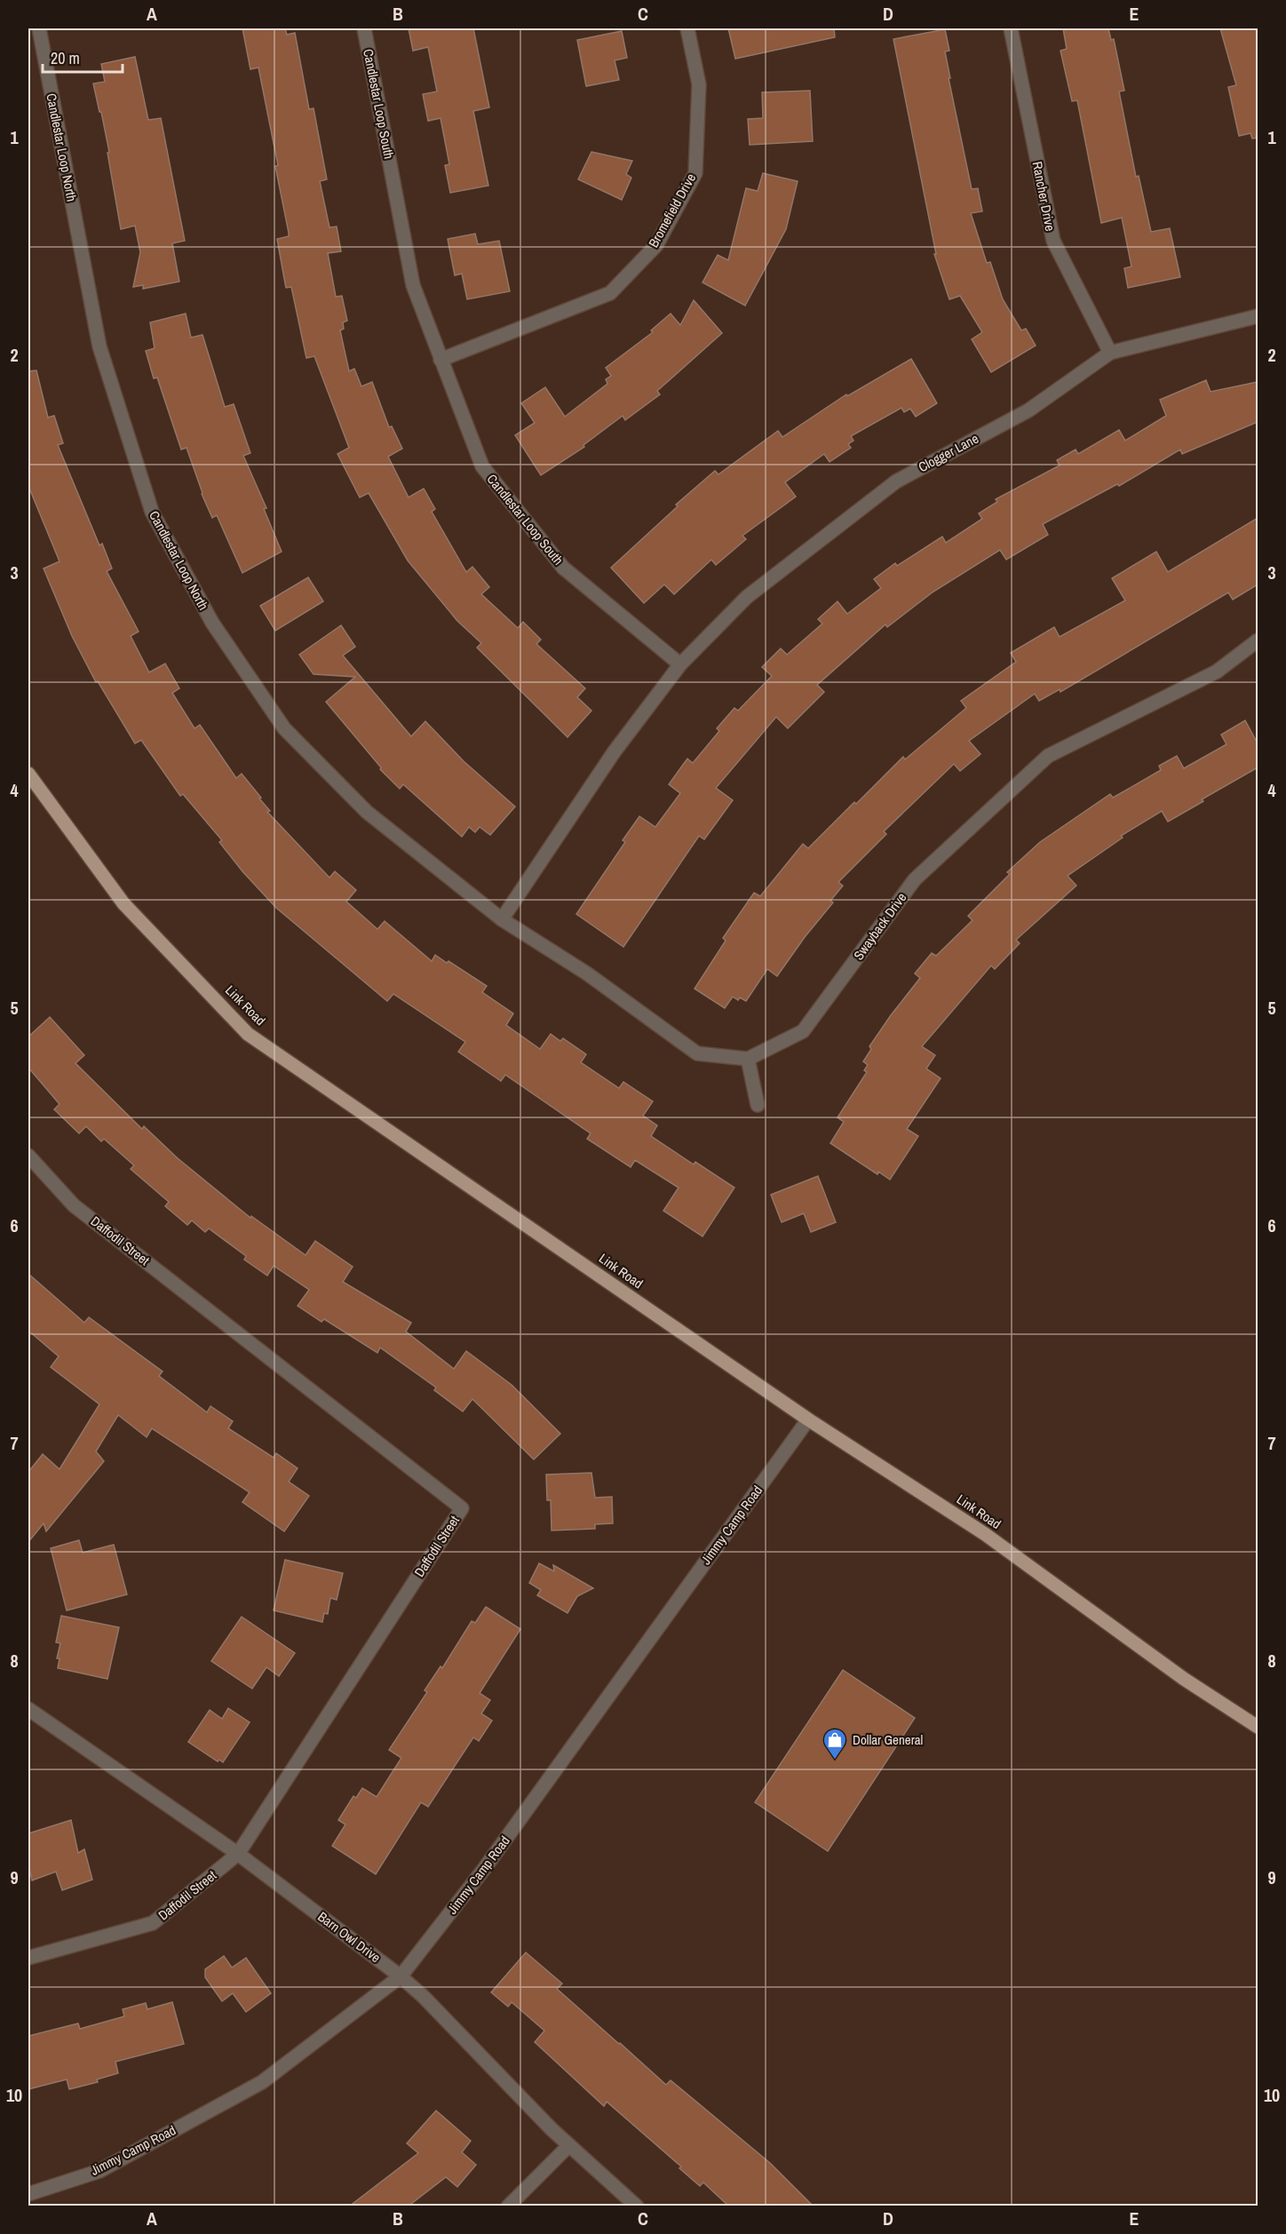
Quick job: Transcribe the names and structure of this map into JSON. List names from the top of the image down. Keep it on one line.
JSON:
{"streets":{"main road":["Link Road"],"street":["Candlestar Loop South","Candlestar Loop North","Rancher Drive","Bromefield Drive","Clogger Lane","Swayback Drive","Daffodil Street","Jimmy Camp Road","Barn Owl Drive"]},"crossings":[["Candlestar Loop South","Bromefield Drive"],["Candlestar Loop South","Clogger Lane"],["Rancher Drive","Clogger Lane"],["Link Road","Jimmy Camp Road"],["Daffodil Street","Barn Owl Drive"],["Jimmy Camp Road","Barn Owl Drive"]],"places":{"shop":["Dollar General"]},"scale_bar":"20 m","grid":{"columns":["A","B","C","D","E"],"rows":["1","2","3","4","5","6","7","8","9","10"]}}
